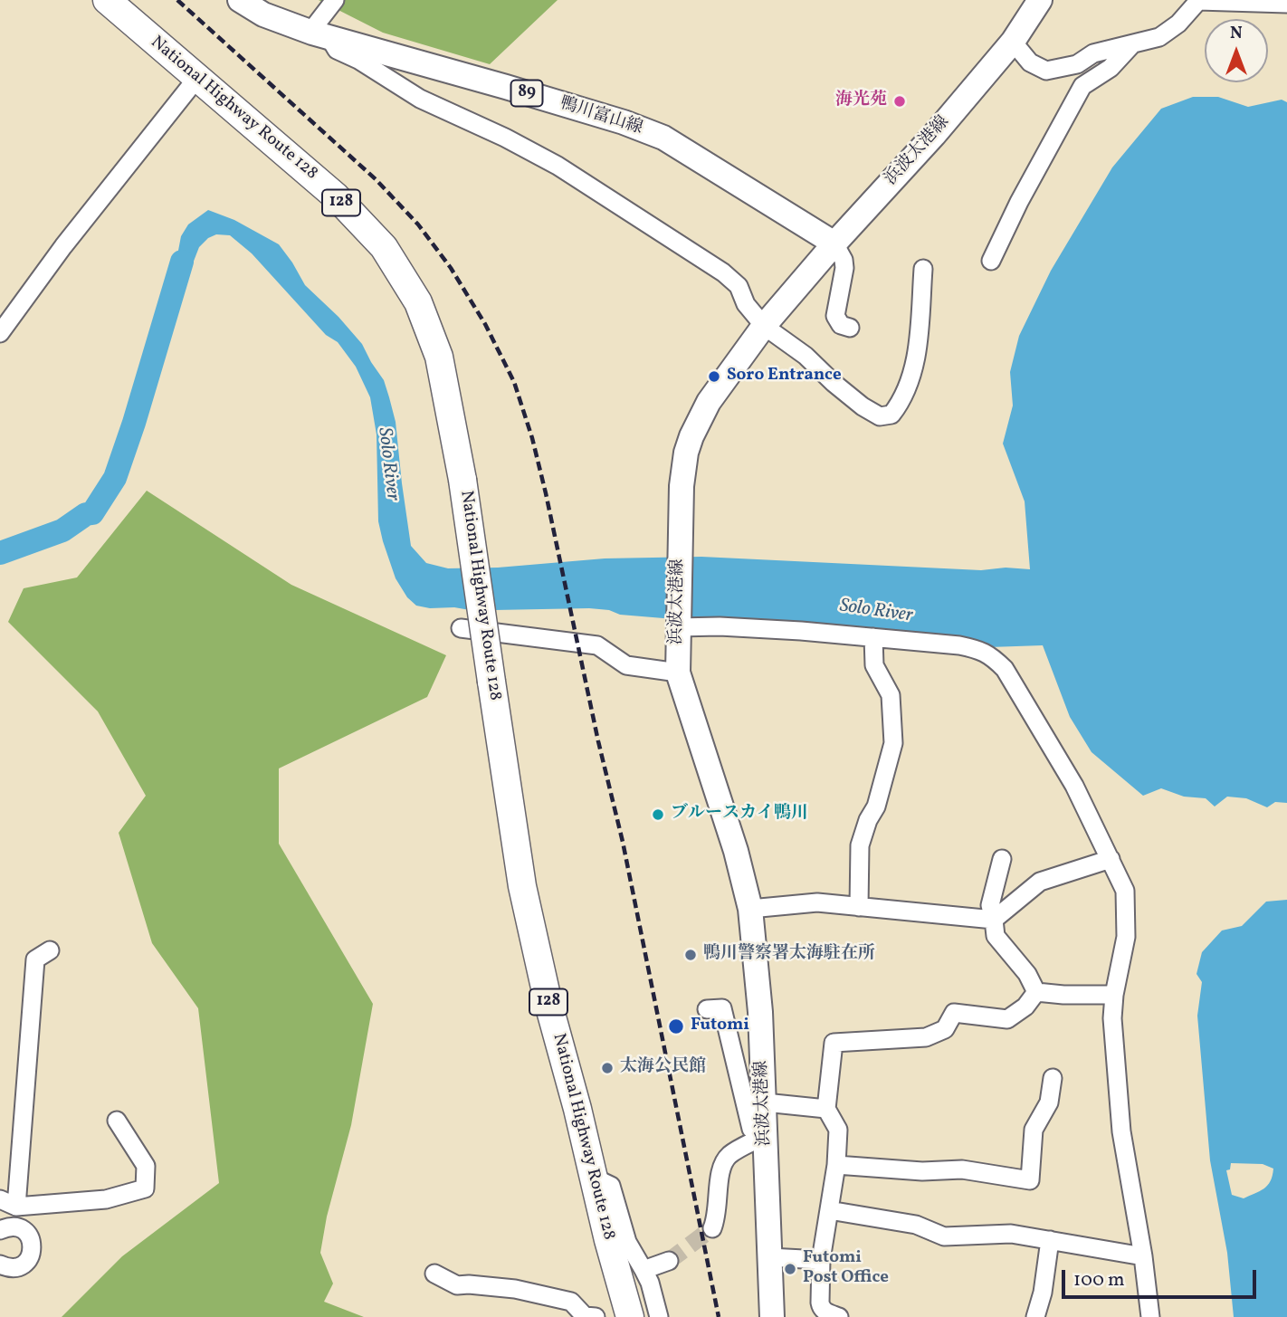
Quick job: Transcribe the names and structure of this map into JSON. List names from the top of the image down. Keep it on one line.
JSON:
{"streets":{"highway":["National Highway Route 128","128"],"main road":["89","鴨川富山線","浜波太港線"]},"crossings":[["鴨川富山線","浜波太港線"]],"water":["Solo River"],"places":["海光苑","Soro Entrance","ブルースカイ鴨川","鴨川警察署太海駐在所","Futomi","太海公民館","Futomi Post Office"],"scale_bar":"100 m","north":"top"}
